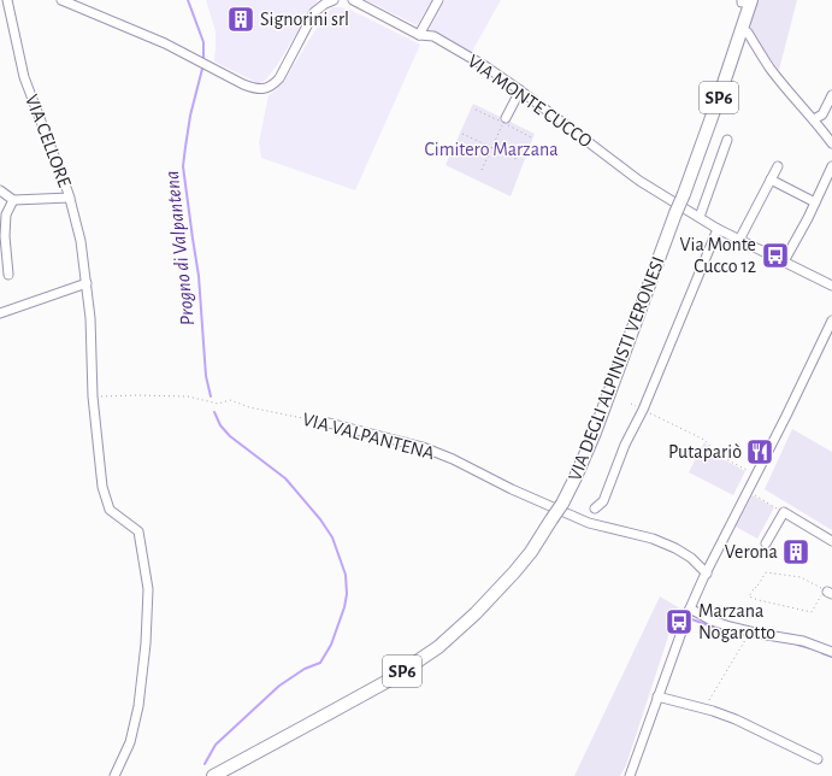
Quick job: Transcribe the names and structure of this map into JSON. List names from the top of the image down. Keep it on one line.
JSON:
{"streets":{"highway":["SP6","VIA DEGLI ALPINISTI VERONESI"],"street":["VIA MONTE CUCCO","VIA CELLORE","VIA VALPANTENA"]},"crossings":[["VIA CELLORE","VIA VALPANTENA"]],"water":["Progno di Valpantena"],"parks":["Cimitero Marzana"],"places":{"building":["Signorini srl","Verona"],"bus stop":["Via Monte Cucco 12","Marzana Nogarotto"],"restaurant":["Putapariò"]}}
